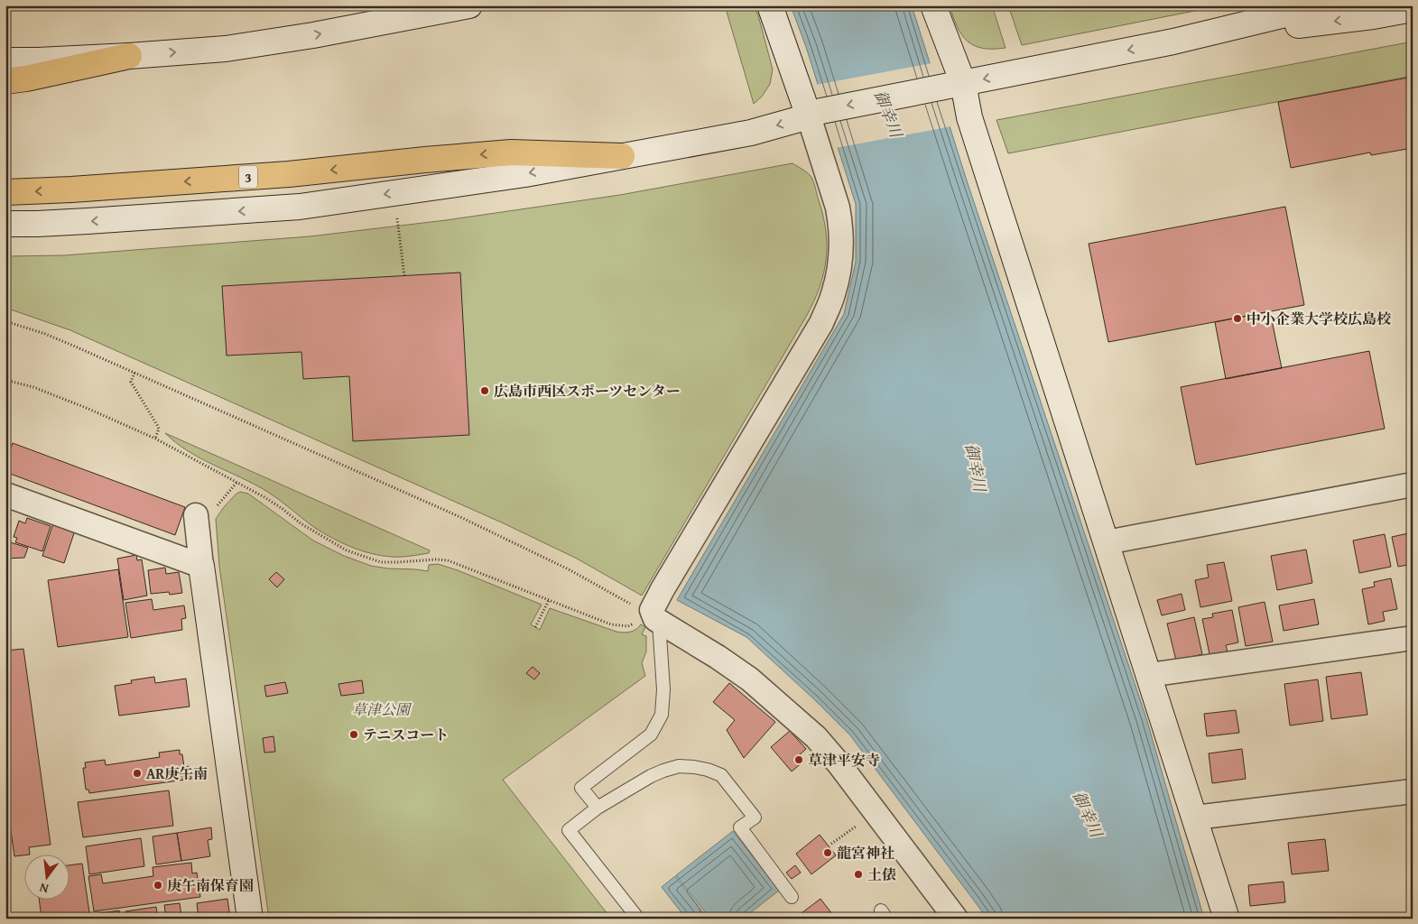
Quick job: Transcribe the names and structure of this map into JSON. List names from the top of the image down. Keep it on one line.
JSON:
{"streets":{"highway":["3"]},"water":["御幸川"],"parks":["草津公園"],"places":["中小企業大学校広島校","広島市西区スポーツセンター","テニスコート","草津平安寺","AR庚午南","龍宮神社","土俵","庚午南保育園"],"north":"bottom"}
